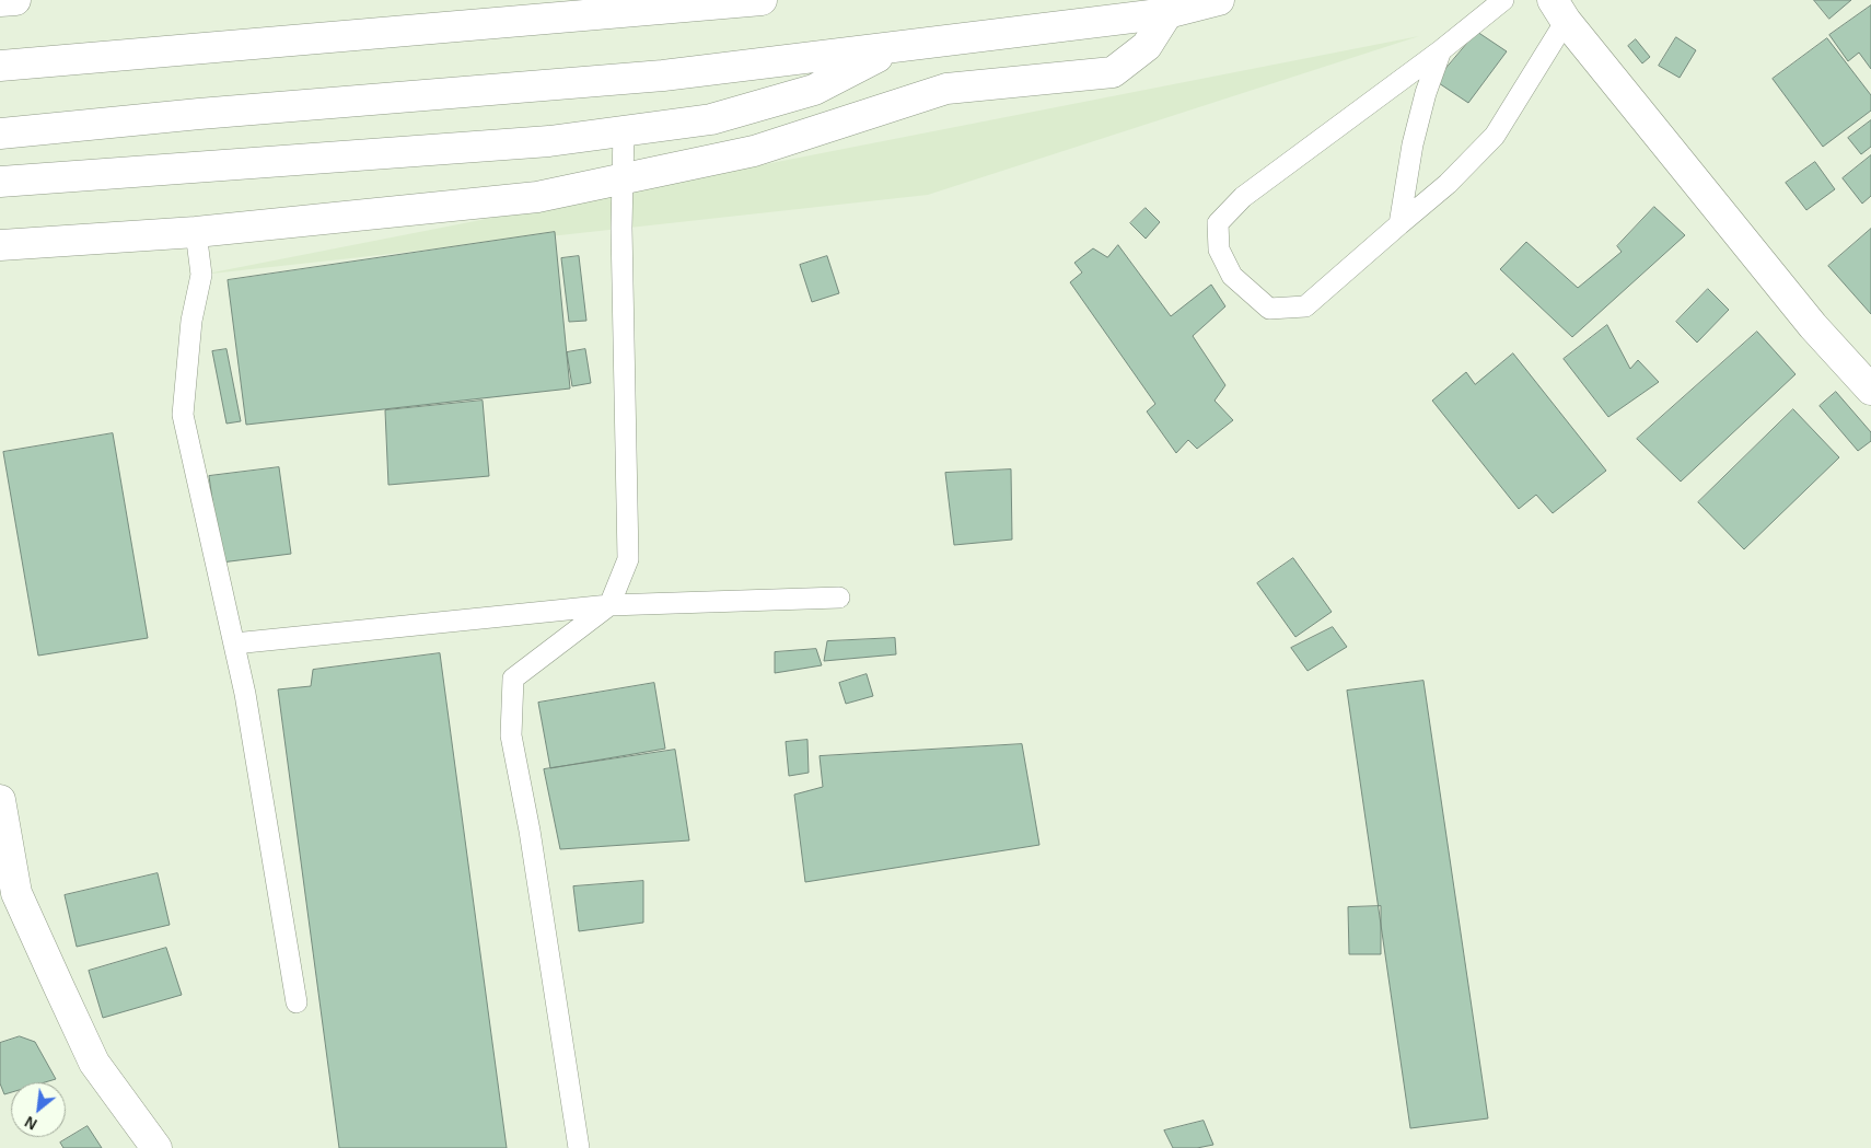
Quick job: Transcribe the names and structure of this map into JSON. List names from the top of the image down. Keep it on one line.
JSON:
{"north":"bottom left"}
